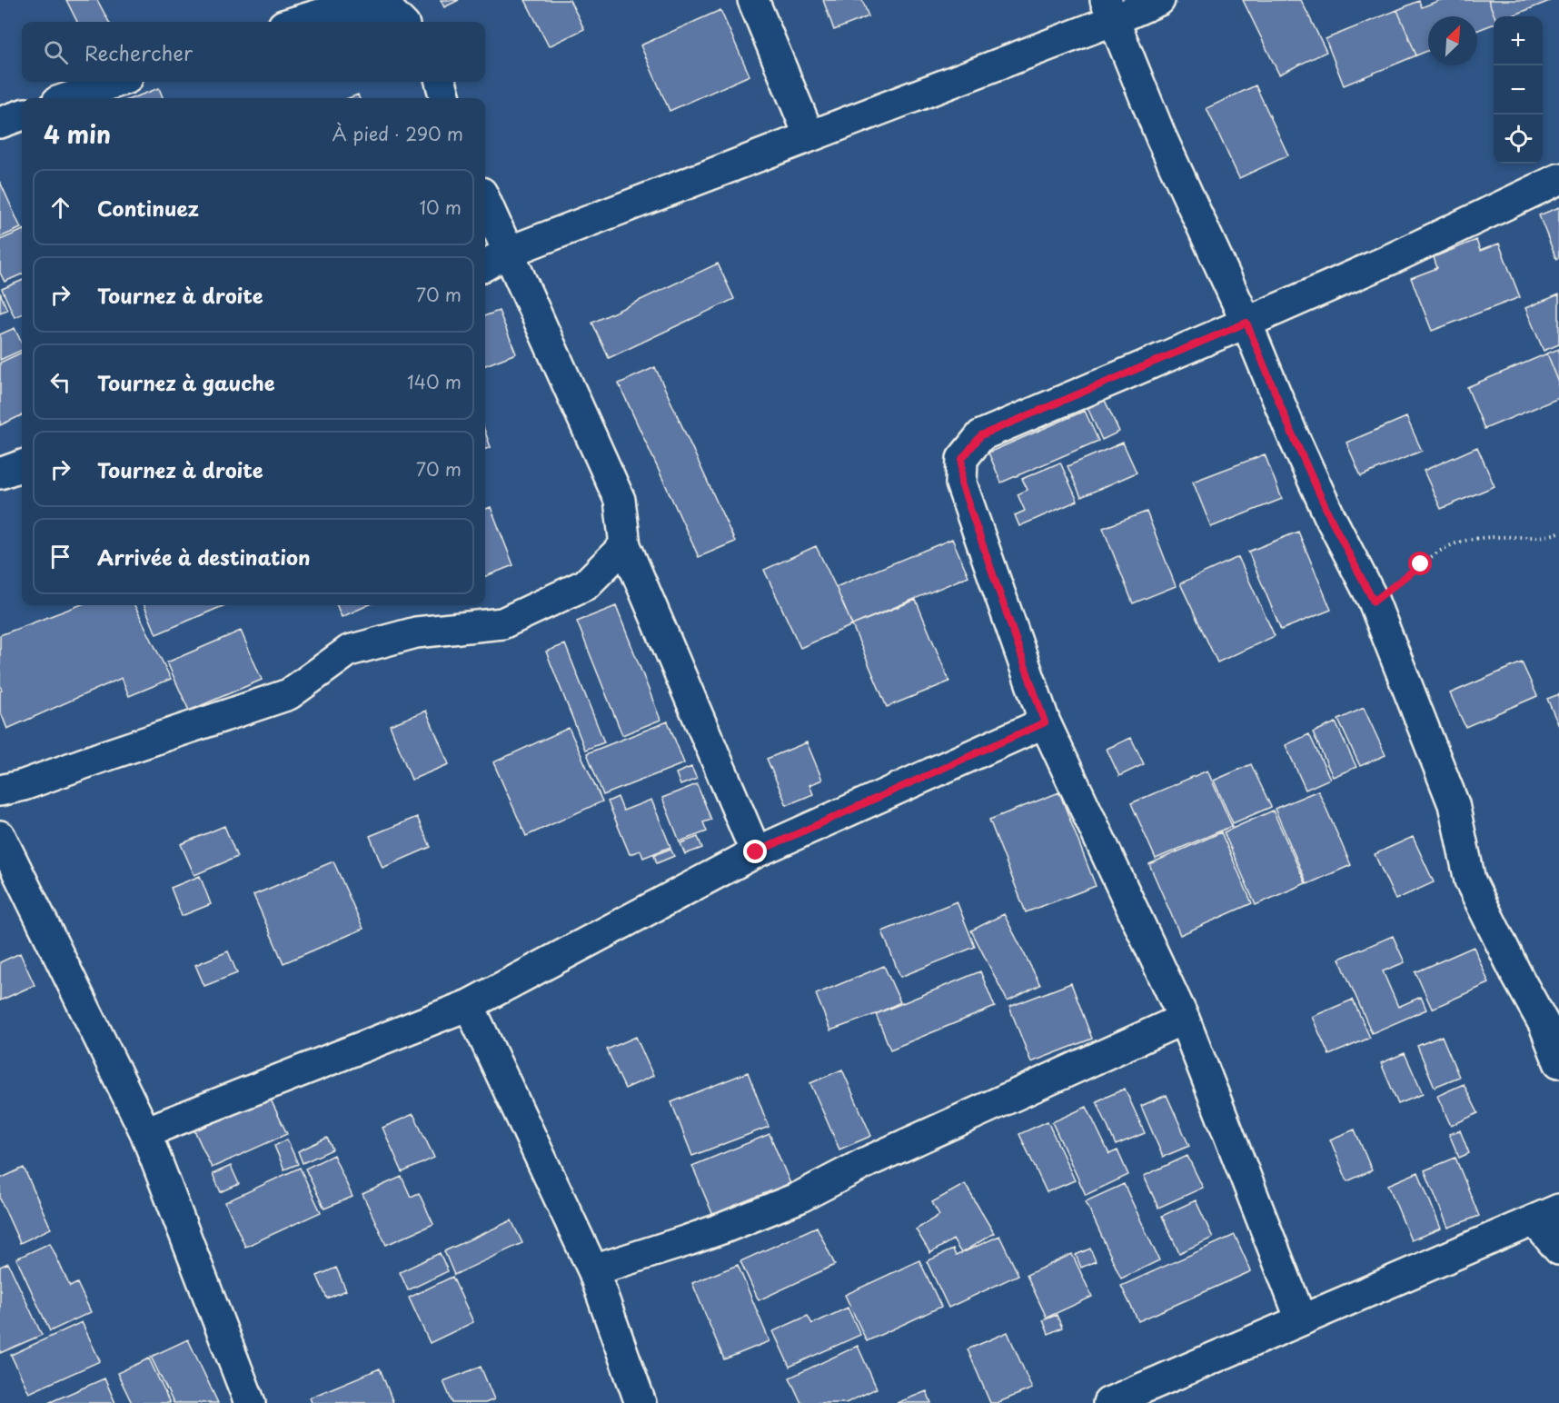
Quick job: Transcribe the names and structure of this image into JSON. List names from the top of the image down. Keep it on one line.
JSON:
{"north":"top right","page":{"map_buttons":["+","−"],"search":"Rechercher","heading":["4 min","À pied · 290 m"],"list":[["Continuez","10 m"],["Tournez à droite","70 m"],["Tournez à gauche","140 m"],["Tournez à droite","70 m"],"Arrivée à destination"]}}
